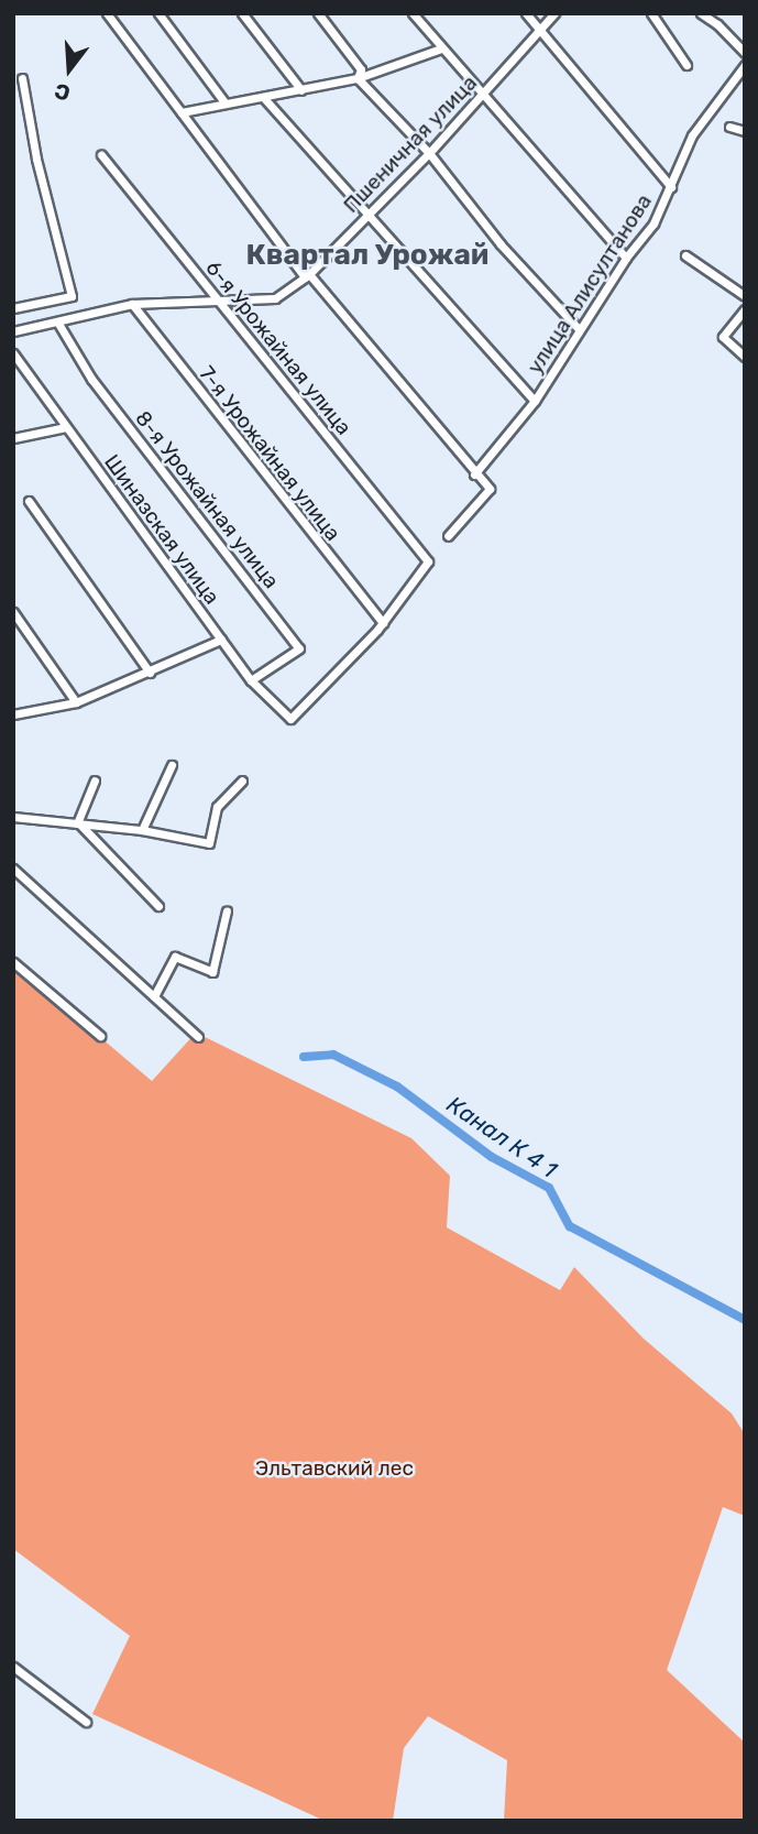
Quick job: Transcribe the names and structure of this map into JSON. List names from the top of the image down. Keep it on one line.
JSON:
{"streets":{"street":["Пшеничная улица","улица Алисултанова","6-я Урожайная улица","7-я Урожайная улица","8-я Урожайная улица","Шиназская улица"]},"crossings":[["Пшеничная улица","6-я Урожайная улица"],["Пшеничная улица","7-я Урожайная улица"],["Пшеничная улица","8-я Урожайная улица"],["6-я Урожайная улица","7-я Урожайная улица"],["6-я Урожайная улица","Шиназская улица"],["7-я Урожайная улица","Шиназская улица"],["8-я Урожайная улица","Шиназская улица"]],"districts":["Квартал Урожай"],"water":["Канал К 4 1"],"parks":["Эльтавский лес"],"north":"bottom"}
